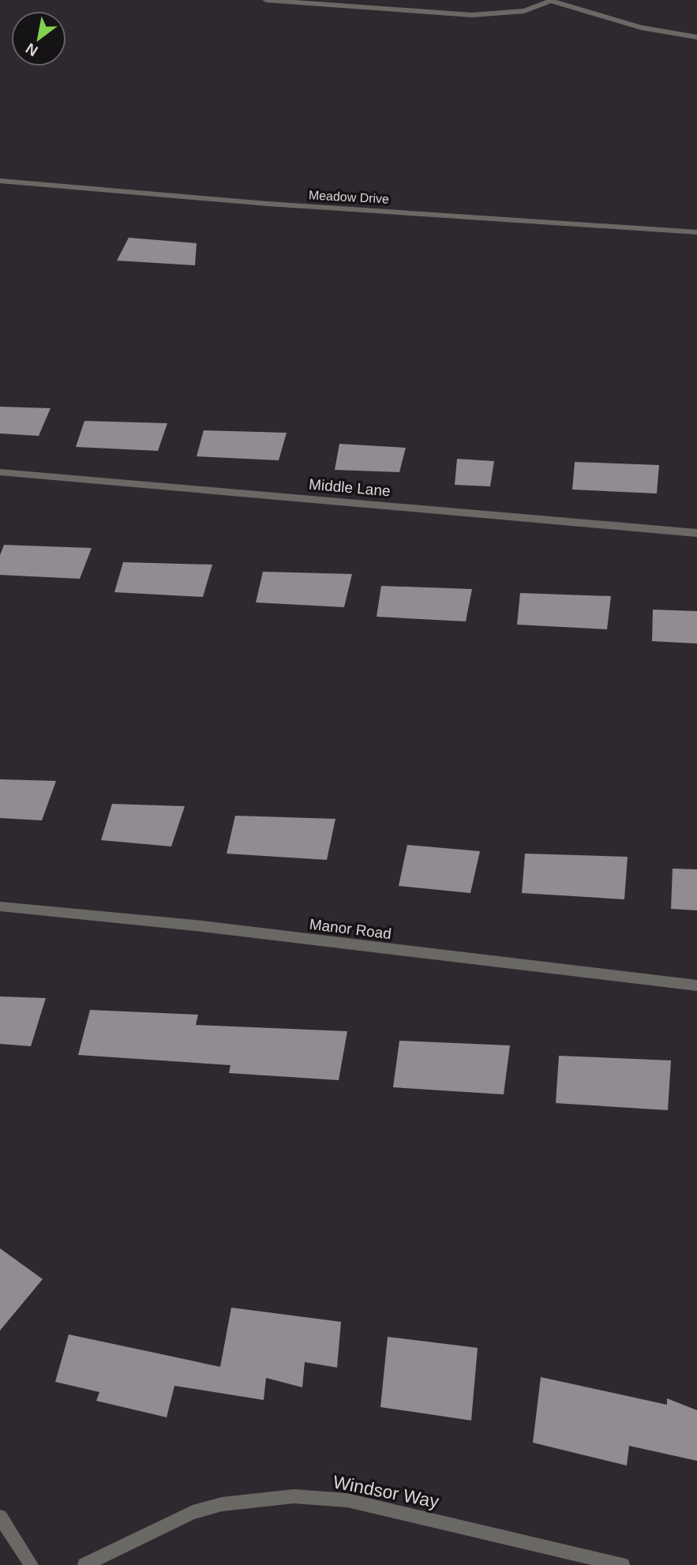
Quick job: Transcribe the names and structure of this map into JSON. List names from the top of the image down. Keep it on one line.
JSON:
{"streets":{"street":["Meadow Drive","Middle Lane","Manor Road","Windsor Way"]},"north":"bottom left"}
